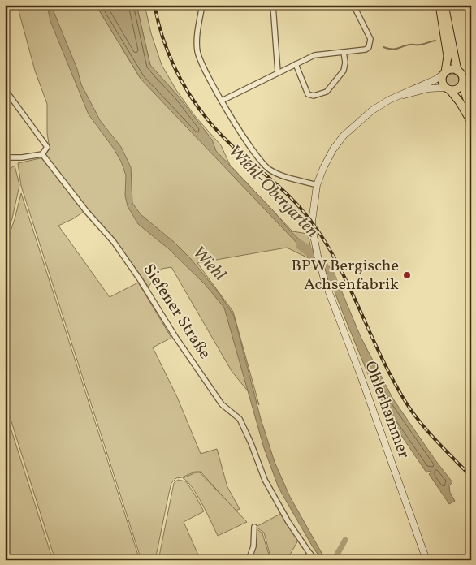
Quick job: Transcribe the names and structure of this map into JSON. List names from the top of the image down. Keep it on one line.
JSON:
{"streets":{"street":["Siefener Straße","Ohlerhammer"]},"water":["Wiehl-Obergarten","Wiehl"],"places":["BPW Bergische Achsenfabrik"]}
